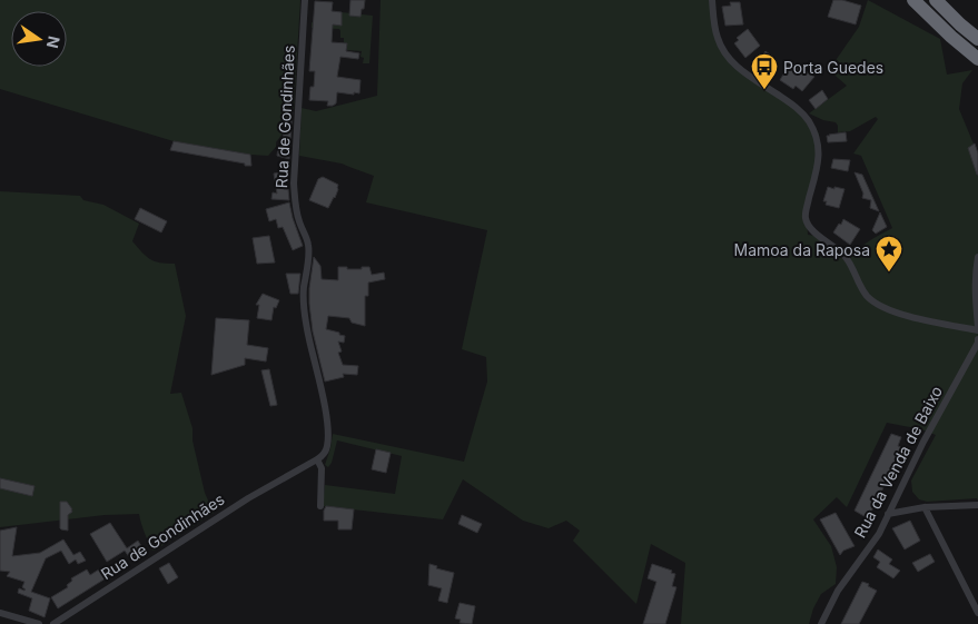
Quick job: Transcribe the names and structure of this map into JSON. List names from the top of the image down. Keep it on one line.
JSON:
{"streets":{"street":["Rua de Gondinhães","Rua da Venda de Baixo"]},"places":{"bus stop":["Porta Guedes"],"place":["Mamoa da Raposa"]},"north":"right"}
